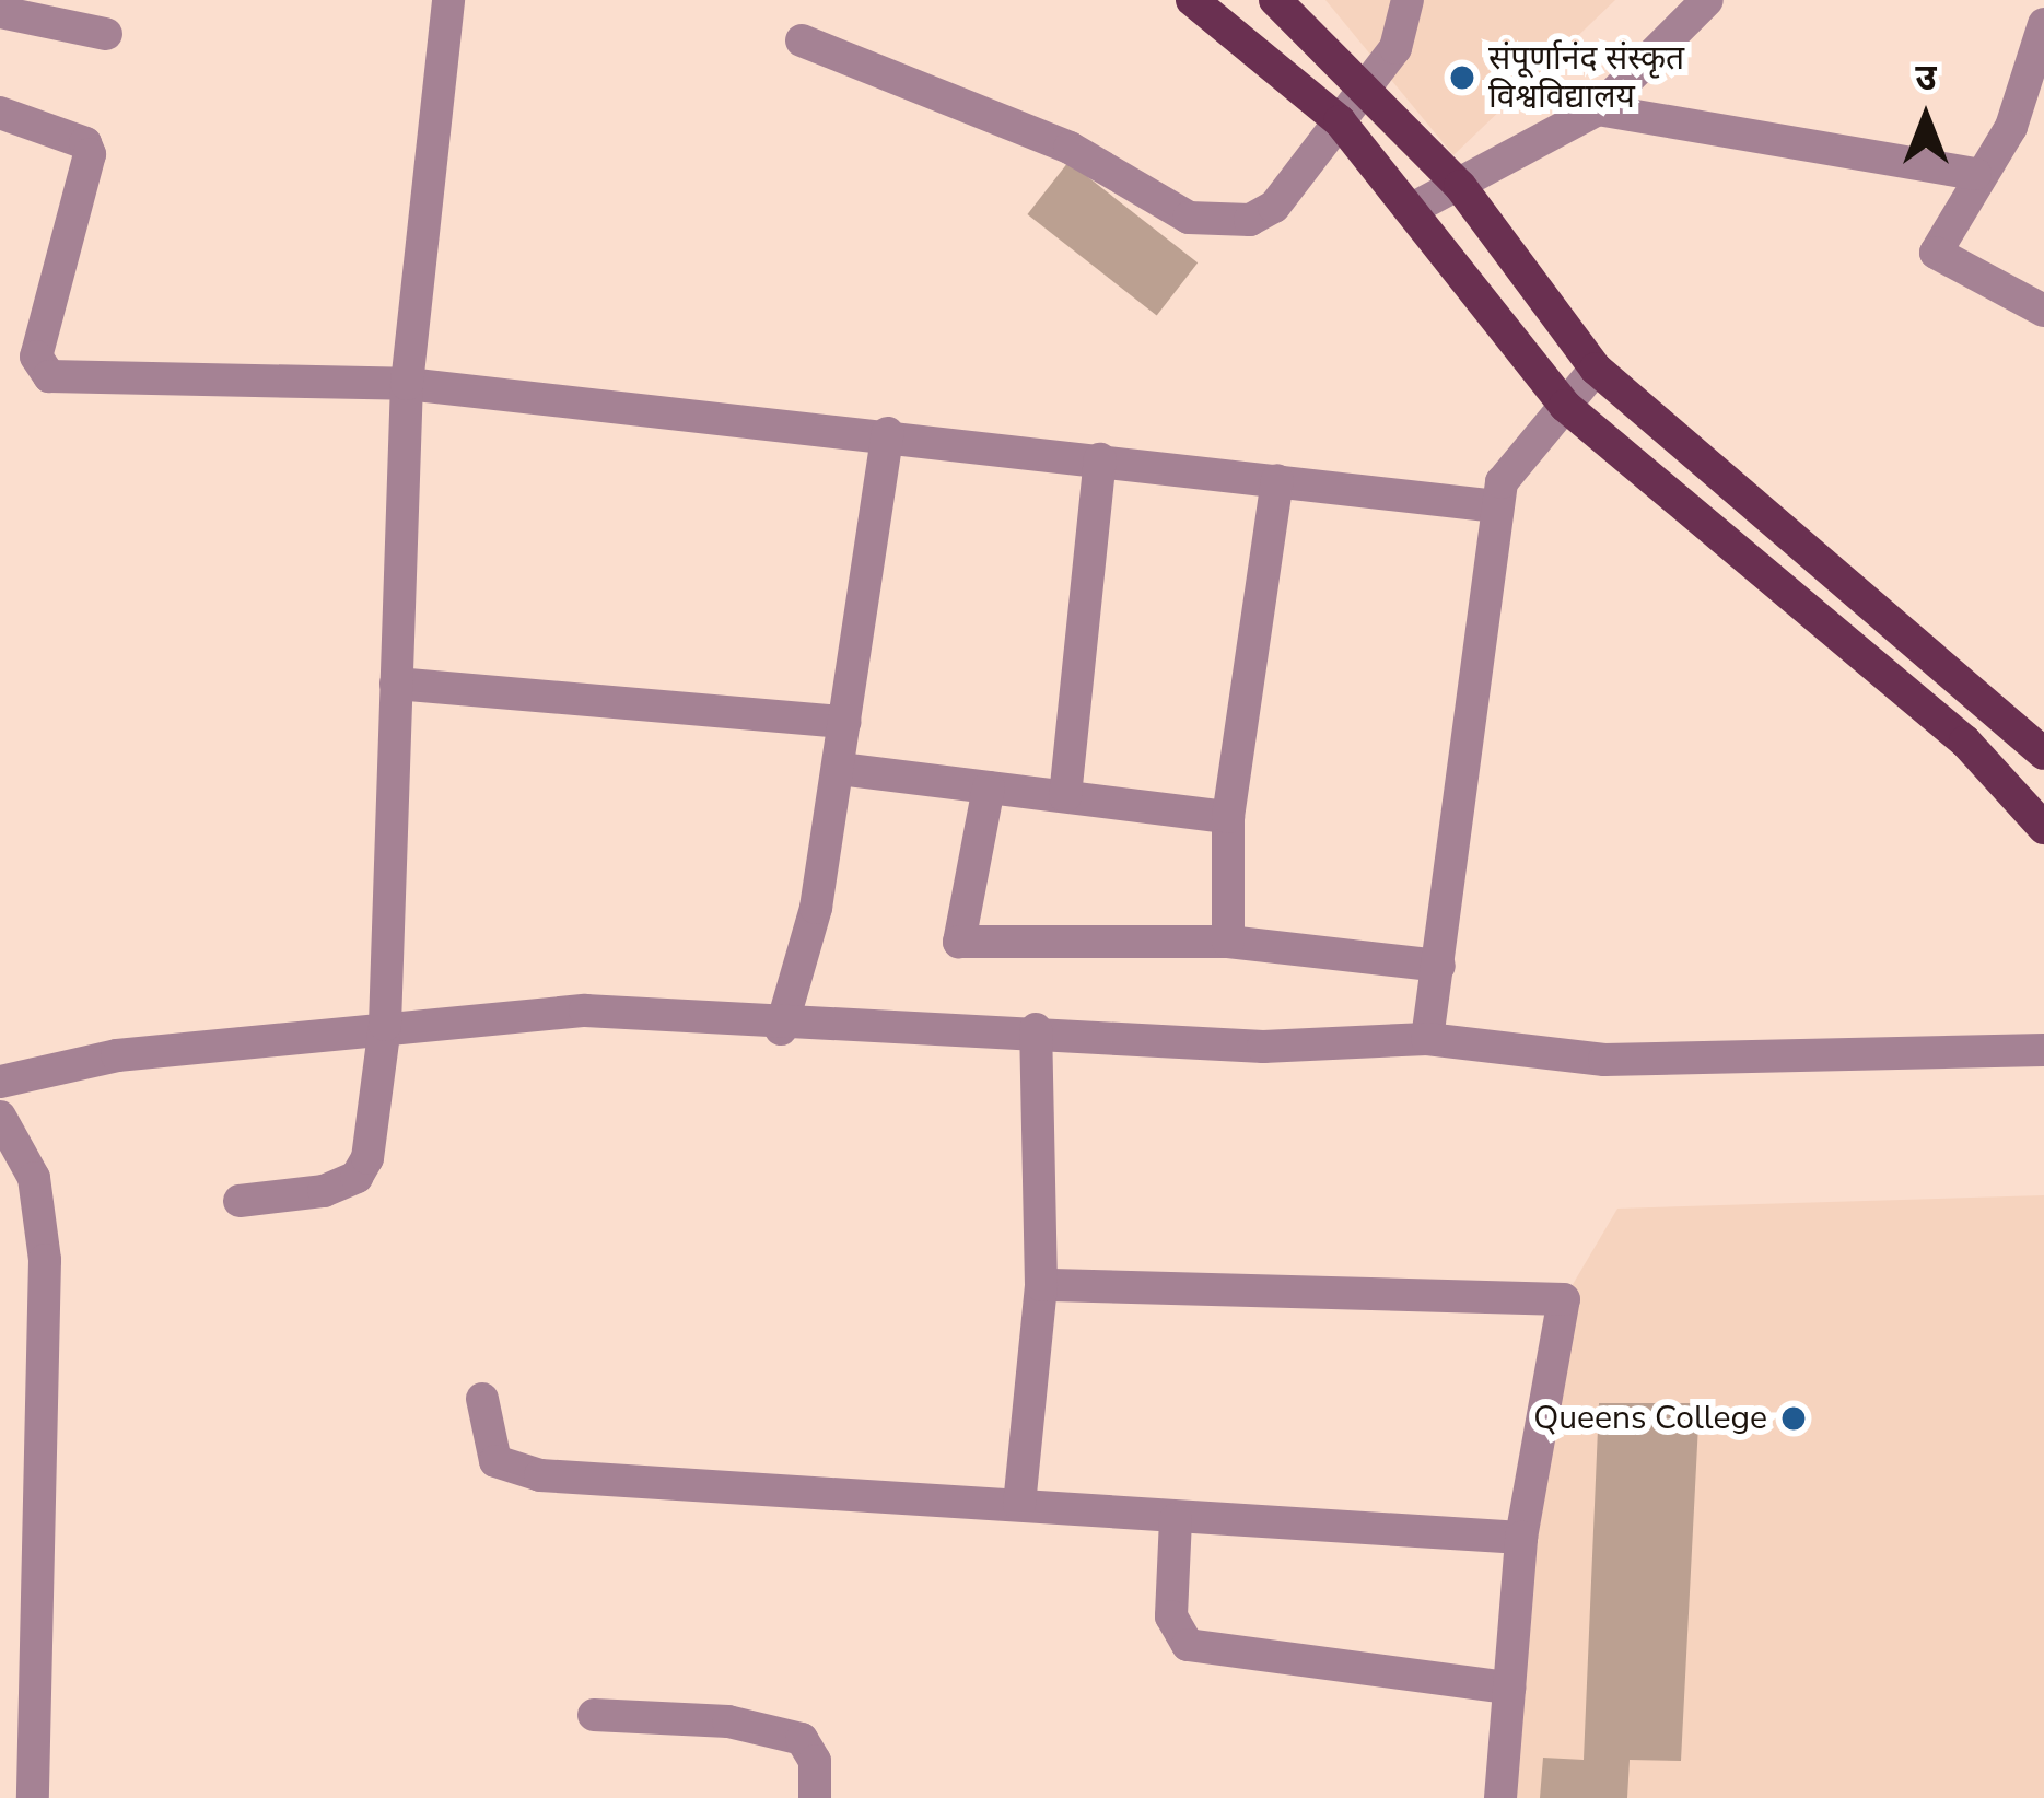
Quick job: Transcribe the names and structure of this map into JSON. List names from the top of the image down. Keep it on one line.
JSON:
{"places":["संपूर्णानंद संस्कृत विश्वविद्यालय","Queens College"],"north":"top"}
